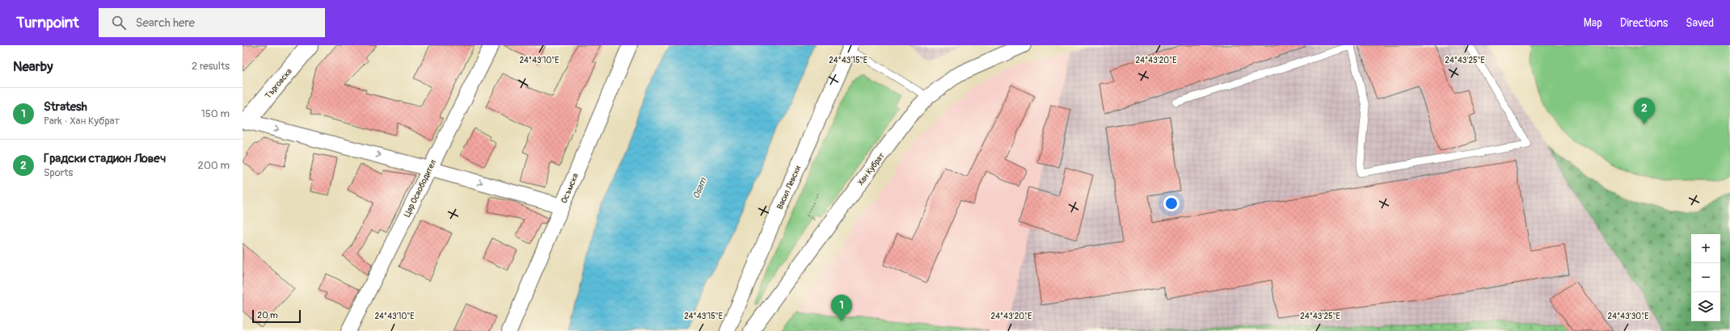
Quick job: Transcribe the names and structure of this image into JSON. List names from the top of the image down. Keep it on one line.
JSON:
{"streets":{"street":["Търговска","Хан Кубрат","Васил Левски","Цар Освободител","Осъмска"]},"water":["Osam"],"scale_bar":"20 m","page":{"header":"Turnpoint","search":"Search here","nav":["Map","Directions","Saved"],"heading":["Nearby","2 results"],"list":[{"mark":"1","name":"Stratesh","note":"Park · Хан Кубрат","value":"150 m"},{"mark":"2","name":"Градски стадион Ловеч","note":"Sports","value":"200 m"}],"pins":["2","1"],"map_buttons":["+","−"],"scale":"20 m"},"coordinates":["24°43'10\"E","24°43'15\"E","24°43'20\"E","24°43'25\"E","24°43'30\"E"]}
